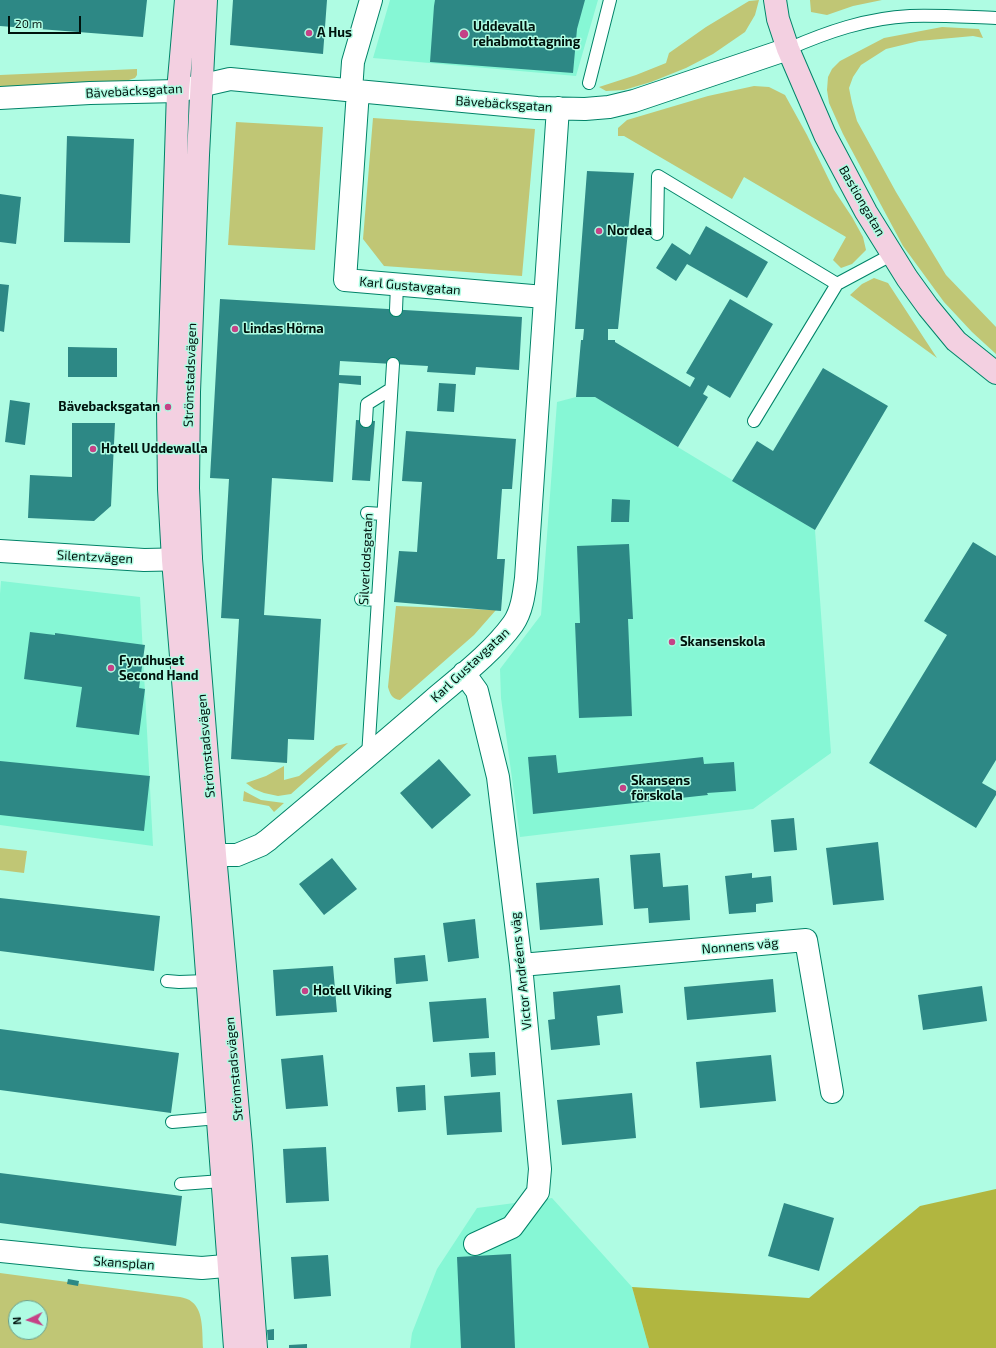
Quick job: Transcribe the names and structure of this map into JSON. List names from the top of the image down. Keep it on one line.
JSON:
{"streets":{"main road":["Bastiongatan","Strömstadsvägen"],"street":["Bävebäcksgatan","Karl Gustavgatan","Silentzvägen","Nonnens väg","Victor Andréens väg","Skansplan"],"lane":["Silverlodsgatan"]},"crossings":[["Bävebäcksgatan","Bastiongatan"],["Bävebäcksgatan","Karl Gustavgatan"],["Bävebäcksgatan","Strömstadsvägen"],["Karl Gustavgatan","Strömstadsvägen"],["Karl Gustavgatan","Silverlodsgatan"],["Karl Gustavgatan","Victor Andréens väg"],["Strömstadsvägen","Silentzvägen"],["Strömstadsvägen","Skansplan"],["Nonnens väg","Victor Andréens väg"]],"places":["A Hus","Uddevalla rehabmottagning","Nordea","Lindas Hörna","Bävebacksgatan","Hotell Uddewalla","Skansenskola","Fyndhuset Second Hand","Skansens förskola","Hotell Viking"],"scale_bar":"20 m","north":"left"}
